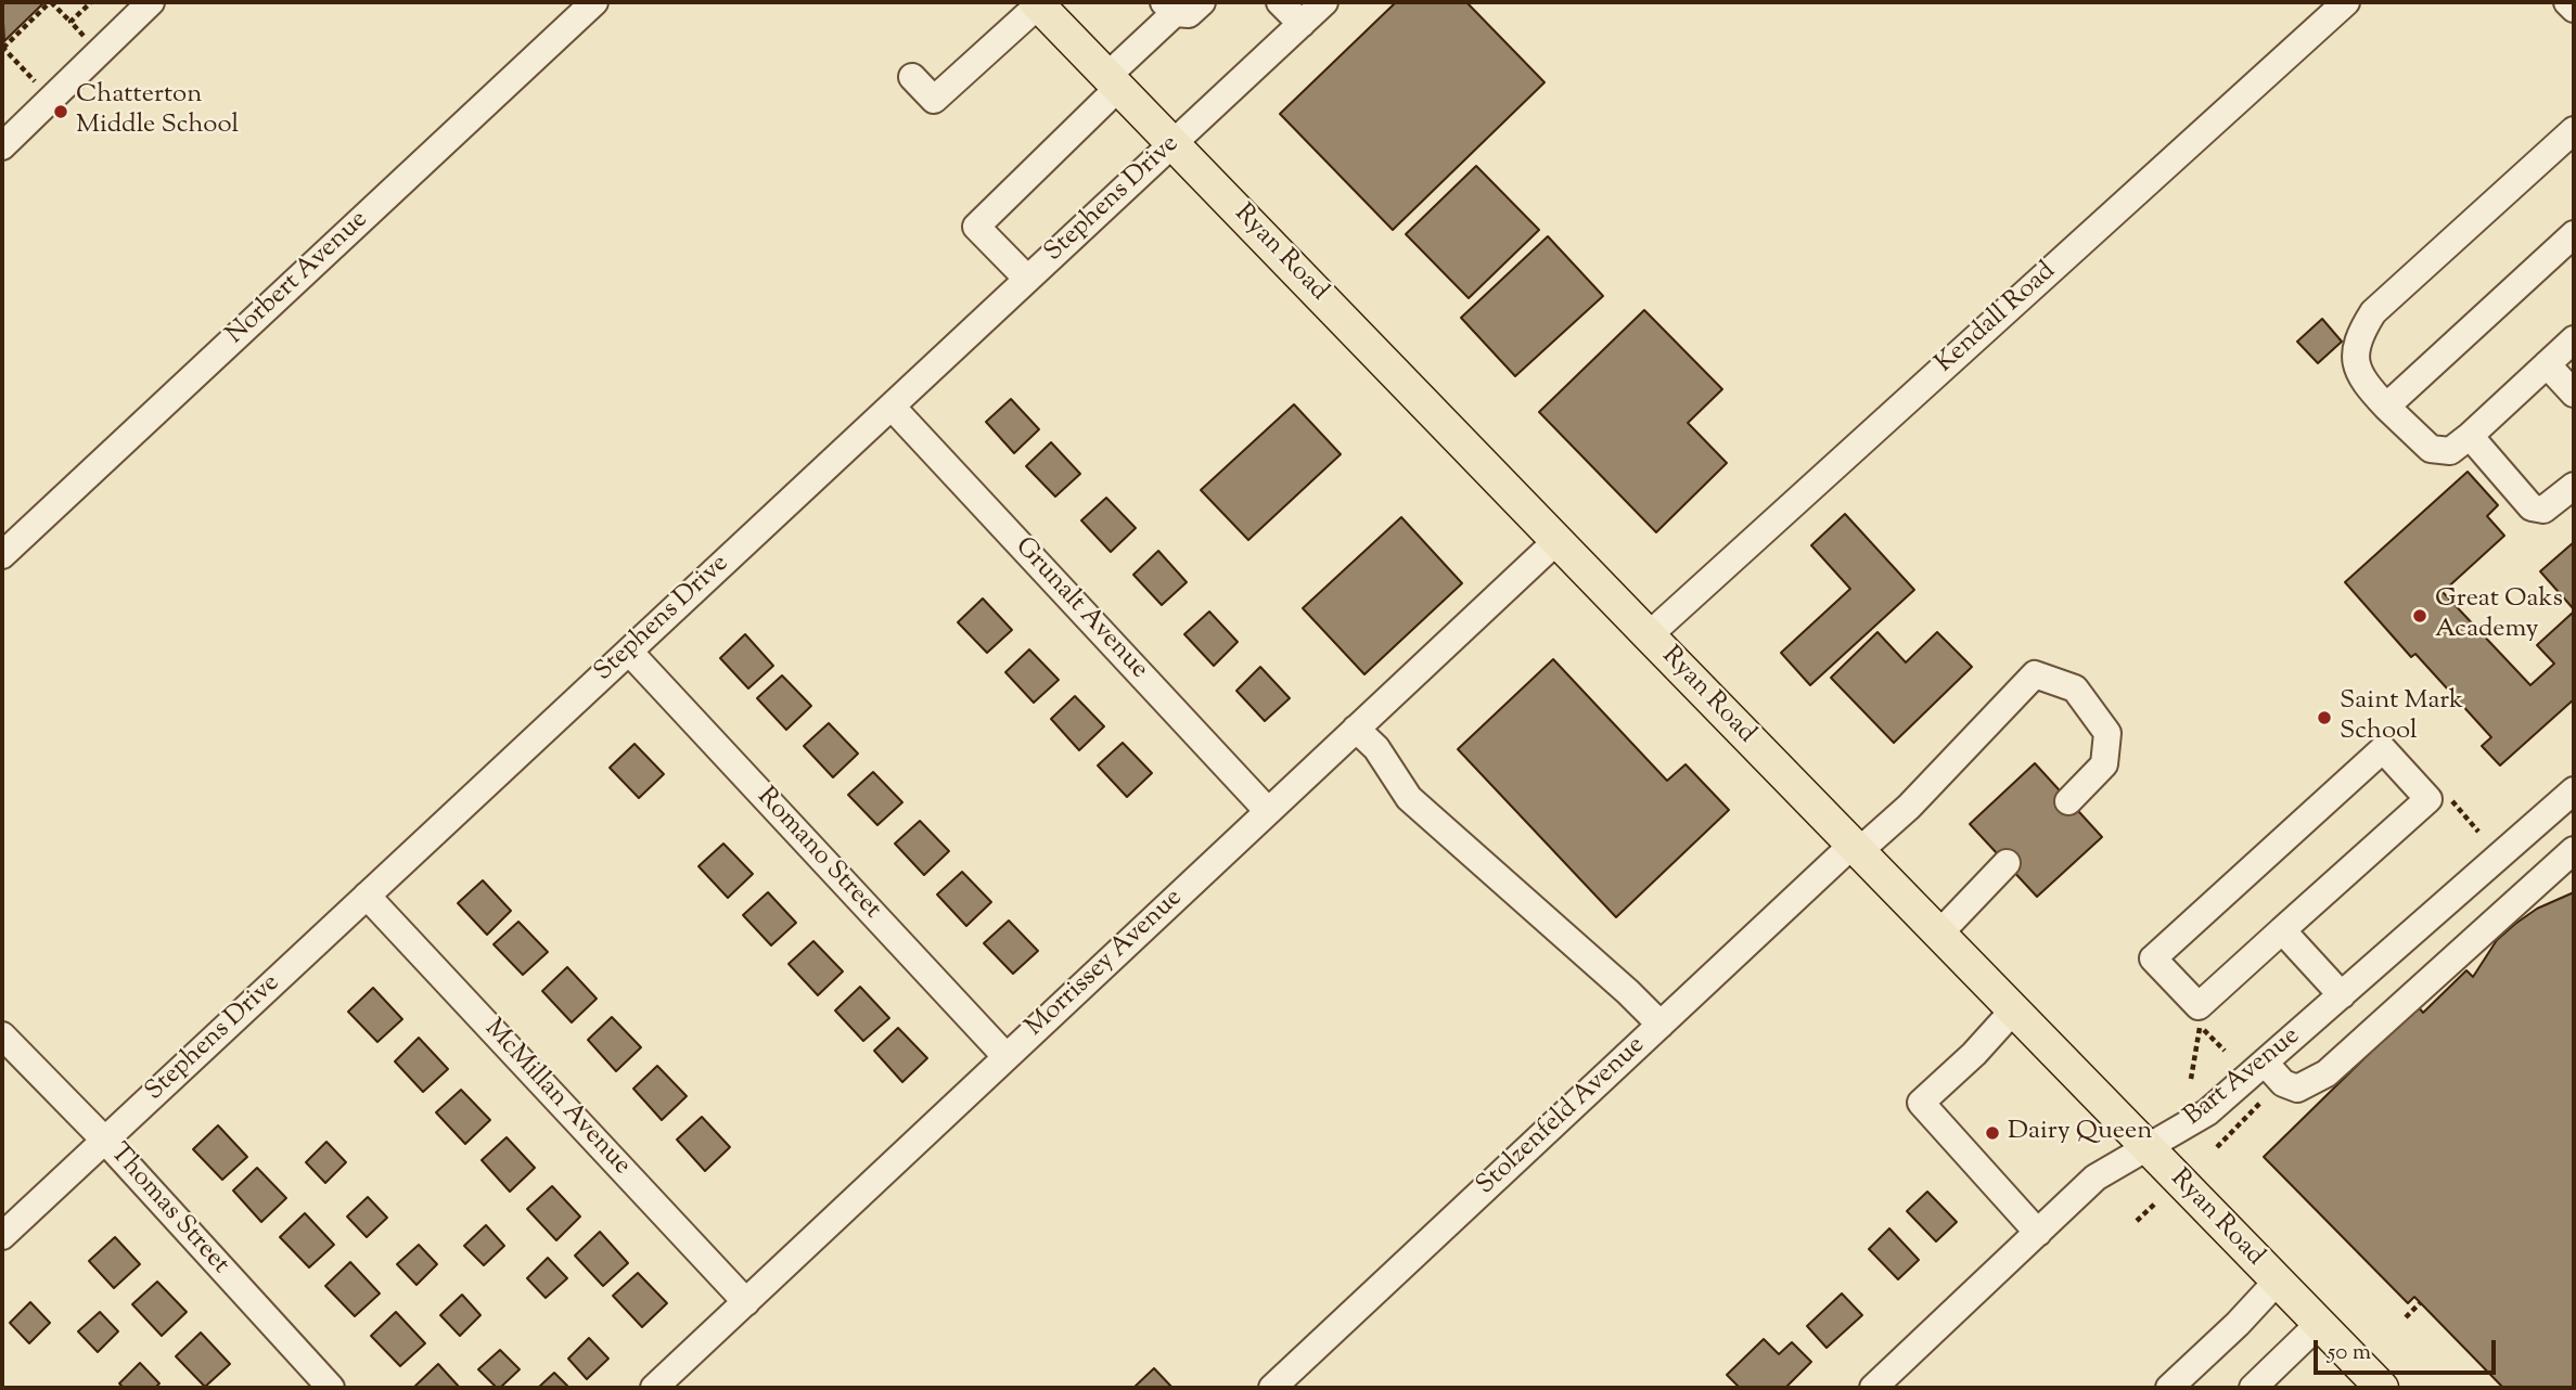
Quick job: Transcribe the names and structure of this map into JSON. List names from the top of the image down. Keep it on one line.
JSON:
{"streets":{"main road":["Ryan Road"],"street":["Stephens Drive","Norbert Avenue","Kendall Road","Grunalt Avenue","Romano Street","Morrissey Avenue","Bart Avenue","McMillan Avenue","Stolzenfeld Avenue","Thomas Street"]},"crossings":[["Stephens Drive","Ryan Road"],["Stephens Drive","Grunalt Avenue"],["Stephens Drive","Romano Street"],["Stephens Drive","McMillan Avenue"],["Stephens Drive","Thomas Street"],["Ryan Road","Kendall Road"],["Ryan Road","Morrissey Avenue"],["Ryan Road","Bart Avenue"],["Ryan Road","Stolzenfeld Avenue"],["Grunalt Avenue","Morrissey Avenue"],["Romano Street","Morrissey Avenue"],["Morrissey Avenue","McMillan Avenue"]],"places":["Chatterton Middle School","Great Oaks Academy","Saint Mark School","Dairy Queen"],"scale_bar":"50 m"}
